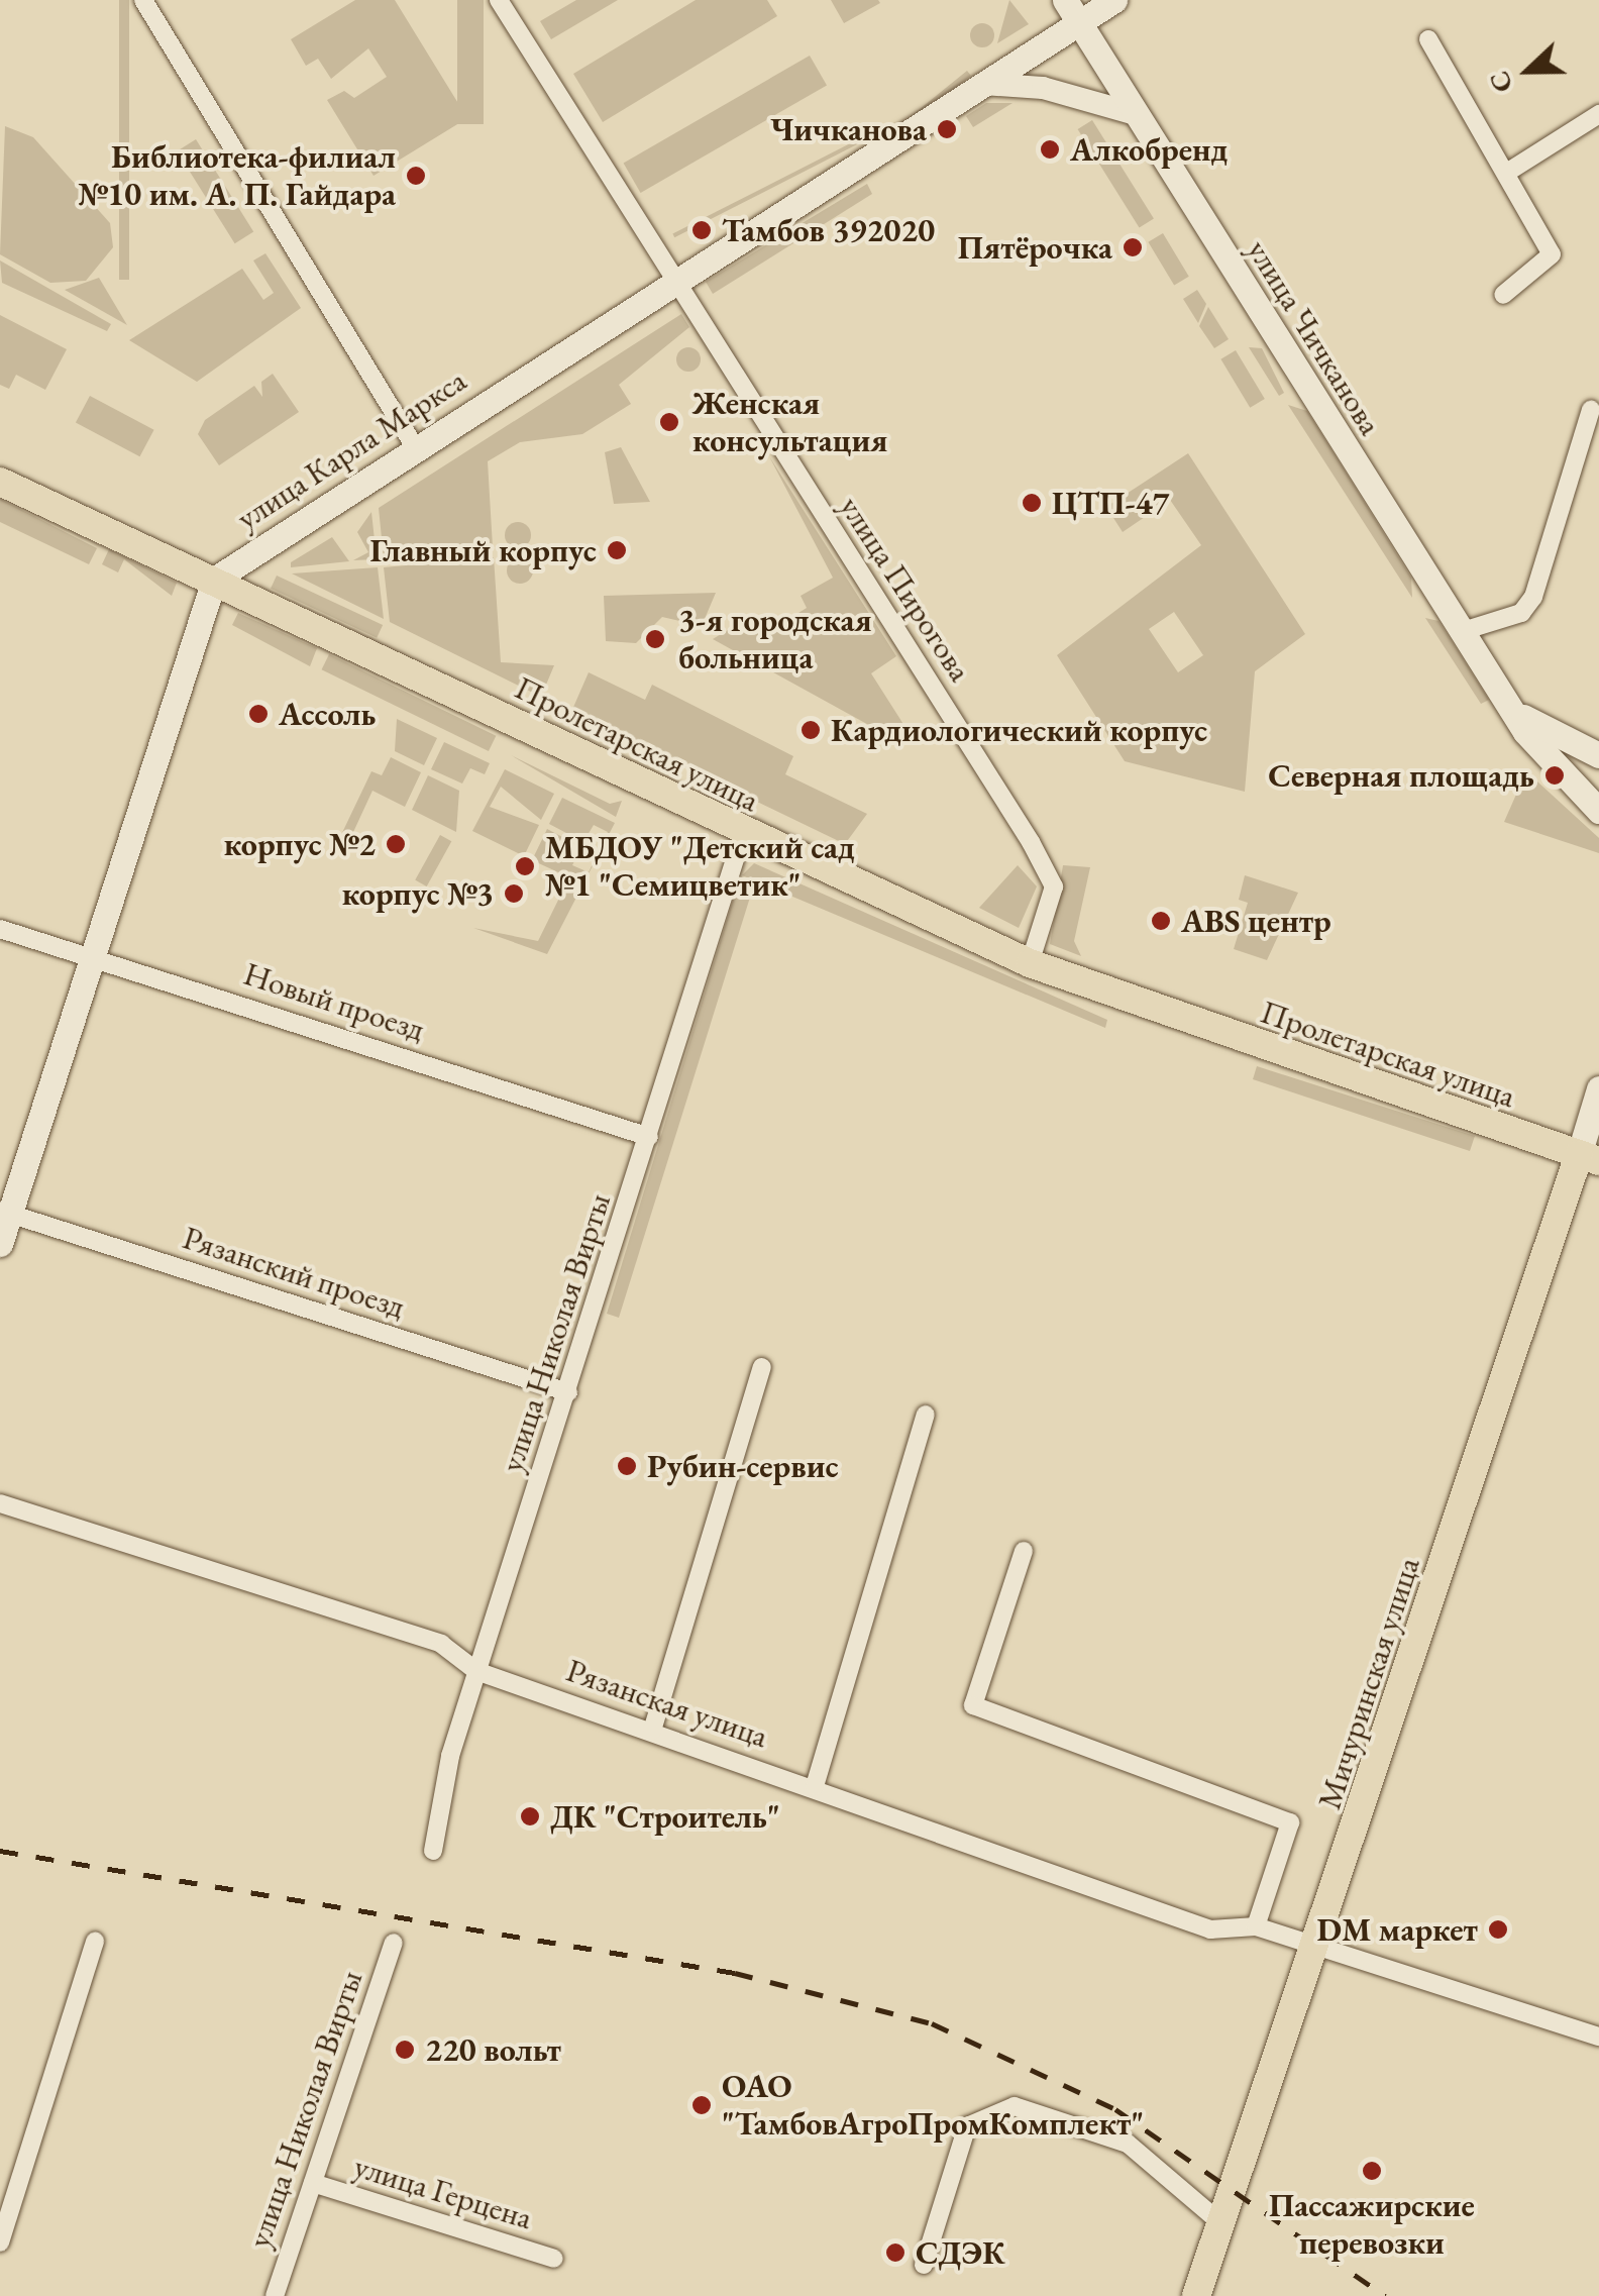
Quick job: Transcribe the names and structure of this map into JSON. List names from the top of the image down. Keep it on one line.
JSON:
{"streets":{"main road":["улица Чичканова","улица Карла Маркса","Пролетарская улица","Мичуринская улица"],"street":["улица Пирогова","Новый проезд","Рязанский проезд","улица Николая Вирты","Рязанская улица","улица Герцена"]},"crossings":[["улица Чичканова","улица Карла Маркса"],["улица Карла Маркса","улица Пирогова"],["улица Карла Маркса","Пролетарская улица"],["улица Пирогова","Пролетарская улица"],["Пролетарская улица","улица Николая Вирты"],["Пролетарская улица","Мичуринская улица"],["Новый проезд","улица Николая Вирты"],["Рязанский проезд","улица Николая Вирты"],["улица Николая Вирты","Рязанская улица"],["улица Николая Вирты","улица Герцена"],["Мичуринская улица","Рязанская улица"]],"places":["Чичканова","Алкобренд","Библиотека-филиал №10 им. А. П. Гайдара","Тамбов 392020","Пятёрочка","Женская консультация","ЦТП-47","Главный корпус","3-я городская больница","Ассоль","Кардиологический корпус","Северная площадь","корпус №2","МБДОУ \"Детский сад №1 \"Семицветик\"","корпус №3","ABS центр","Рубин-сервис","ДК \"Строитель\"","DM маркет","220 вольт","ОАО \"ТамбовАгроПромКомплект\"","Пассажирские перевозки","СДЭК"],"north":"left"}
